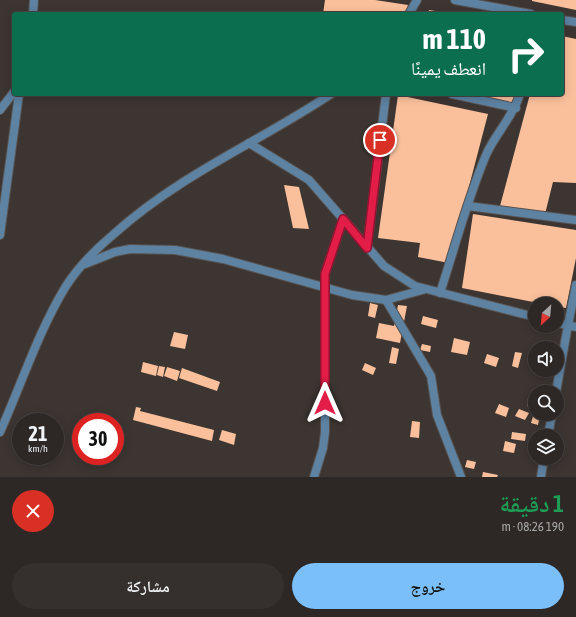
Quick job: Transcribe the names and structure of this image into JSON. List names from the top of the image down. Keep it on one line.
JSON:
{"north":"bottom left","page":{"turn":["110 m","انعطف يمينًا"],"speed":"21 km/h","limit":"30","heading":["1 دقيقة","190 m · 08:26"],"buttons":["خروج","مشاركة"]}}
